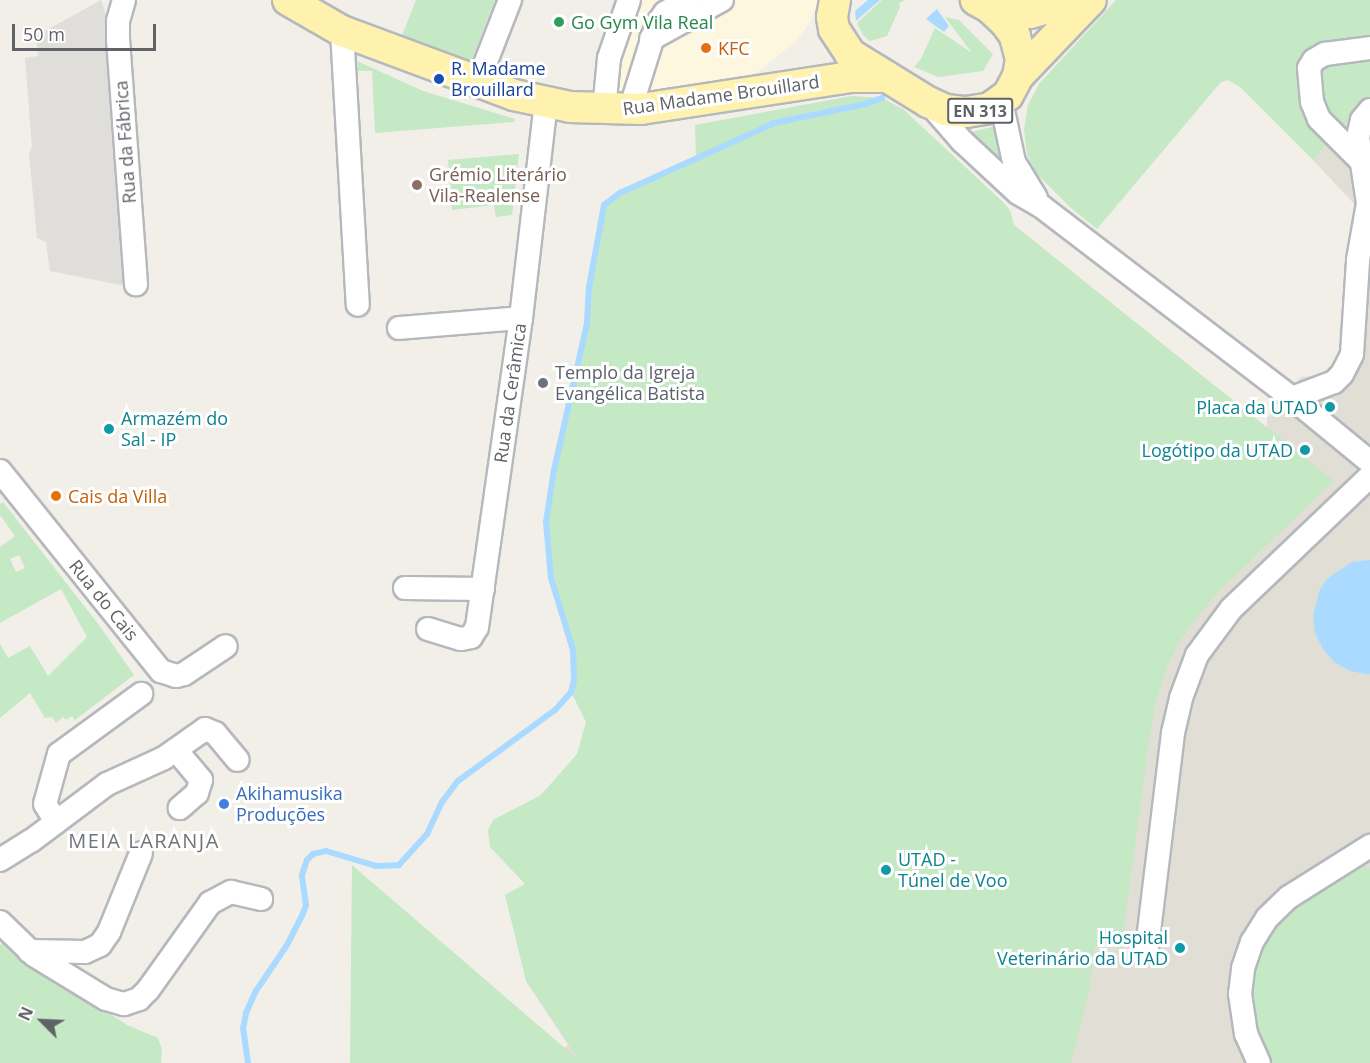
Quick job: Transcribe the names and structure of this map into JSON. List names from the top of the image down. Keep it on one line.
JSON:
{"streets":{"main road":["Rua Madame Brouillard","EN 313"],"street":["Rua da Fábrica","Rua da Cerâmica","Rua do Cais"]},"crossings":[["Rua Madame Brouillard","EN 313"],["Rua Madame Brouillard","Rua da Cerâmica"]],"districts":["MEIA LARANJA"],"places":["Go Gym Vila Real","KFC","R. Madame Brouillard","Grémio Literário Vila-Realense","Templo da Igreja Evangélica Batista","Placa da UTAD","Armazém do Sal - IP","Logótipo da UTAD","Cais da Villa","Akihamusika Produções","UTAD - Túnel de Voo","Hospital Veterinário da UTAD"],"scale_bar":"50 m","north":"top left"}
